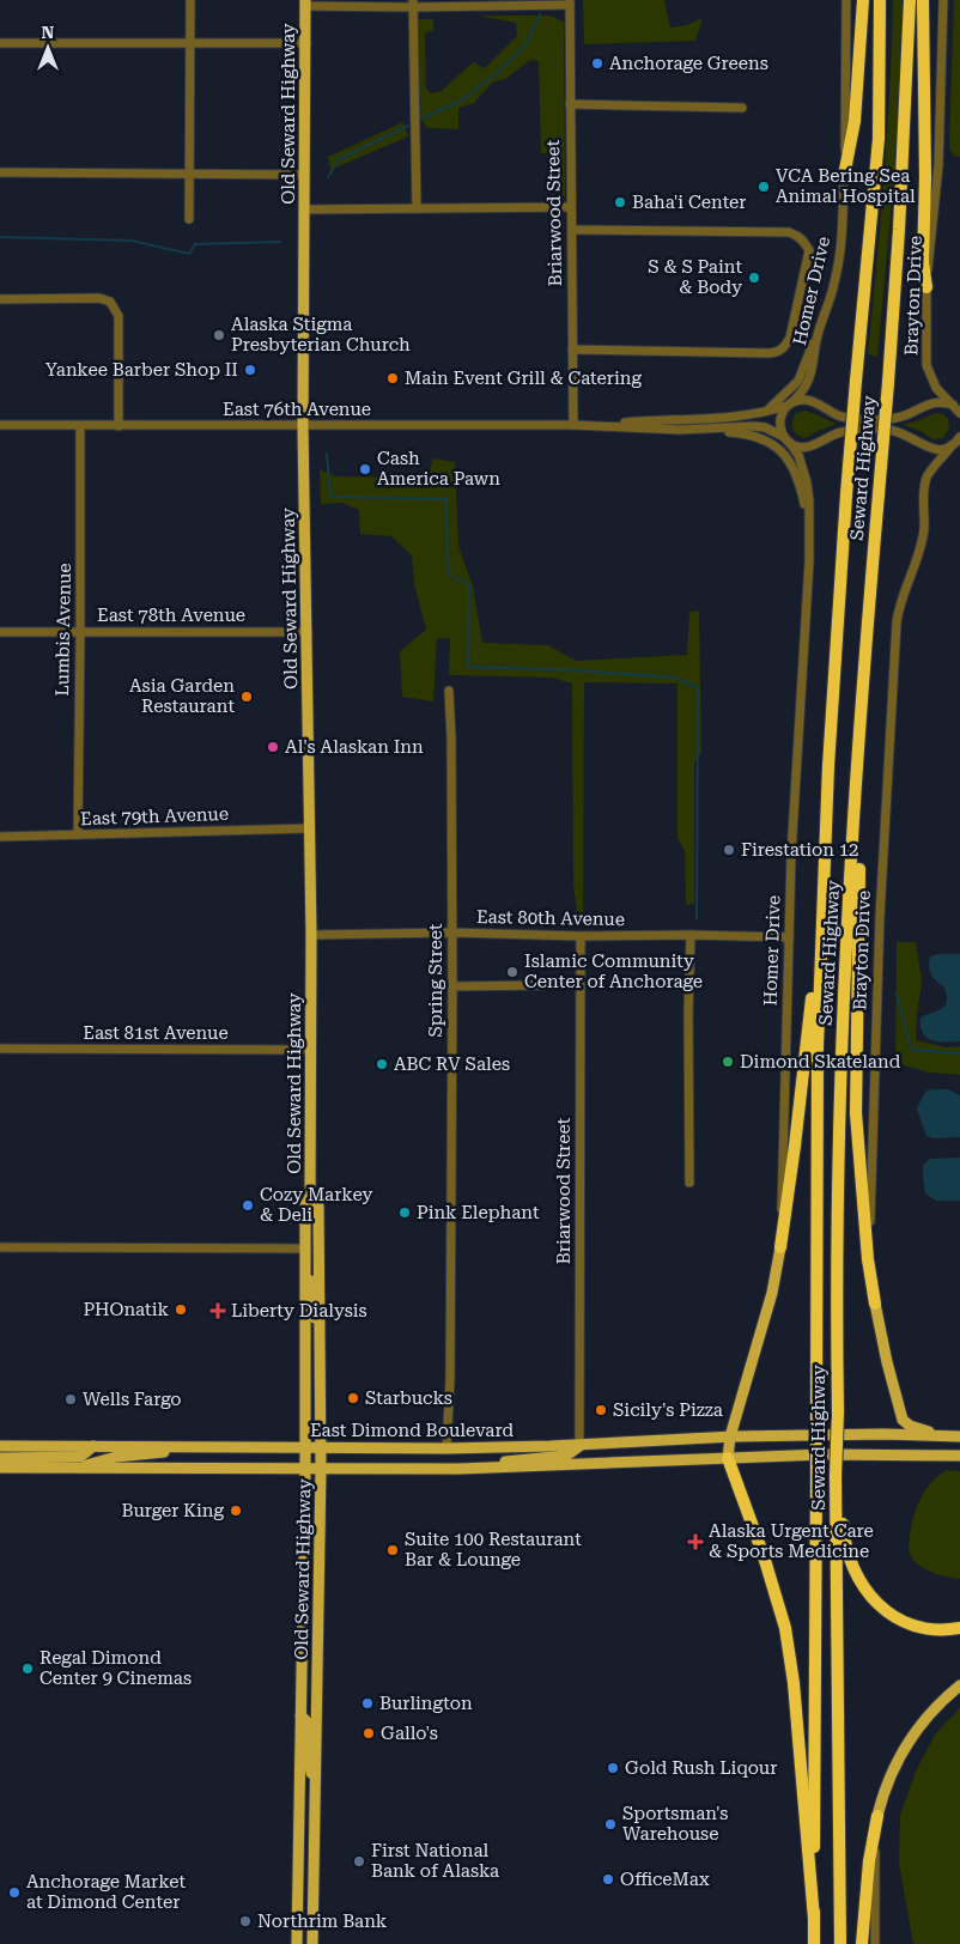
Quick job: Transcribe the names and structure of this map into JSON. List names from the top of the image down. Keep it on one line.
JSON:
{"streets":{"highway":["Seward Highway"],"main road":["Old Seward Highway","Homer Drive","Brayton Drive","East Dimond Boulevard"],"street":["Briarwood Street","East 76th Avenue","East 78th Avenue","Lumbis Avenue","East 79th Avenue","East 80th Avenue","Spring Street","East 81st Avenue"]},"crossings":[["Old Seward Highway","East 76th Avenue"],["Old Seward Highway","East 78th Avenue"],["Old Seward Highway","East 79th Avenue"],["Old Seward Highway","East 80th Avenue"],["Old Seward Highway","East 81st Avenue"],["Old Seward Highway","East Dimond Boulevard"],["Briarwood Street","East 76th Avenue"],["Briarwood Street","East 80th Avenue"],["Briarwood Street","East Dimond Boulevard"],["Homer Drive","East 76th Avenue"],["Homer Drive","East 80th Avenue"],["Homer Drive","East Dimond Boulevard"],["Brayton Drive","East 76th Avenue"],["Brayton Drive","East Dimond Boulevard"],["East 76th Avenue","Lumbis Avenue"],["East 78th Avenue","Lumbis Avenue"],["Lumbis Avenue","East 79th Avenue"],["East 80th Avenue","Spring Street"],["Spring Street","East Dimond Boulevard"]],"places":{"other":["Anchorage Greens","VCA Bering Sea Animal Hospital","Baha'i Center","S & S Paint & Body","Alaska Stigma Presbyterian Church","Yankee Barber Shop II","Main Event Grill & Catering","Cash America Pawn","Asia Garden Restaurant","Al's Alaskan Inn","Firestation 12","Islamic Community Center of Anchorage","Dimond Skateland","ABC RV Sales","Cozy Markey & Deli","Pink Elephant","PHOnatik","Starbucks","Wells Fargo","Sicily's Pizza","Burger King","Suite 100 Restaurant Bar & Lounge","Regal Dimond Center 9 Cinemas","Burlington","Gallo's","Gold Rush Liqour","Sportsman's Warehouse","First National Bank of Alaska","OfficeMax","Anchorage Market at Dimond Center","Northrim Bank"],"health":["Liberty Dialysis","Alaska Urgent Care & Sports Medicine"]},"north":"top"}
